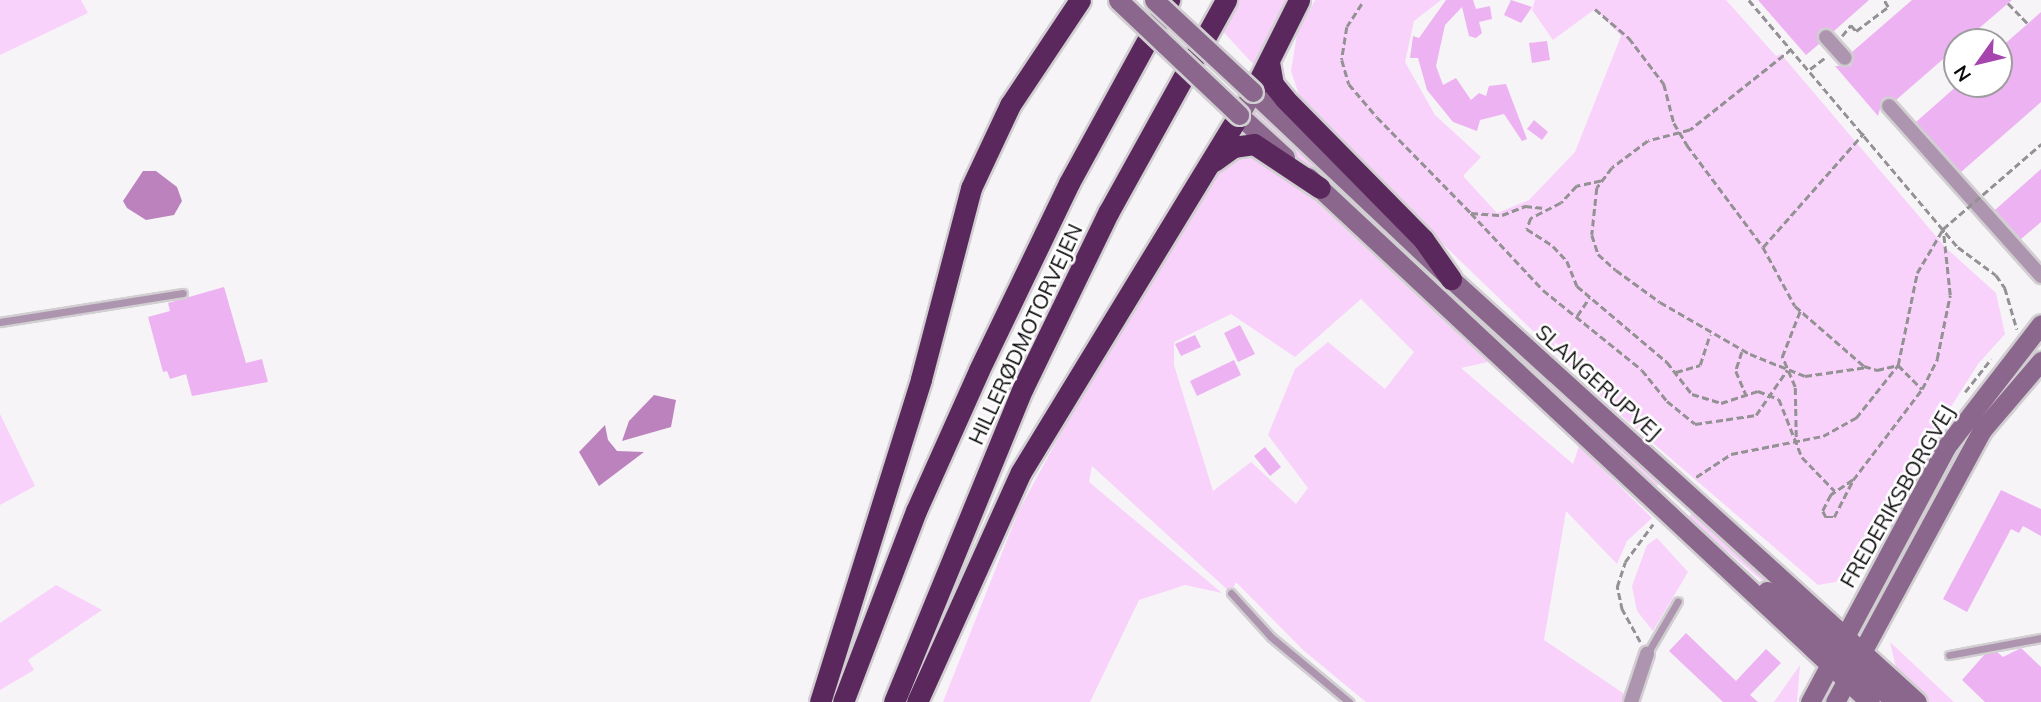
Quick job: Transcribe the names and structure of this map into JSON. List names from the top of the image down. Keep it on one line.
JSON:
{"streets":{"highway":["HILLERØDMOTORVEJEN"],"main road":["SLANGERUPVEJ","FREDERIKSBORGVEJ"]},"crossings":[["SLANGERUPVEJ","FREDERIKSBORGVEJ"]],"north":"bottom left"}
